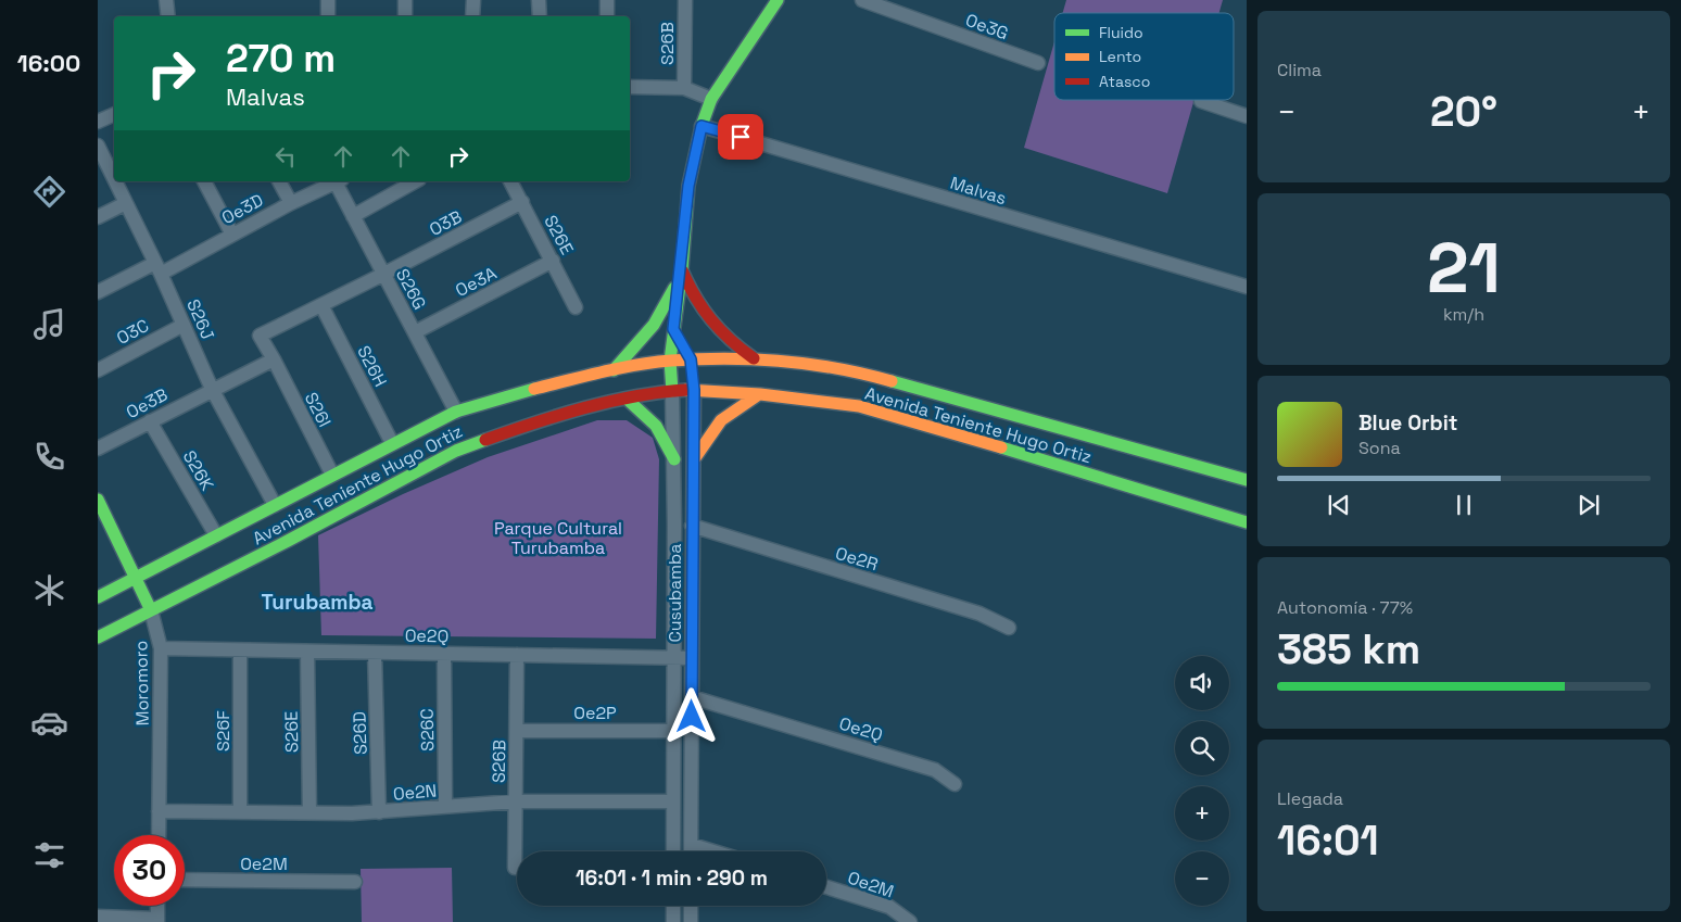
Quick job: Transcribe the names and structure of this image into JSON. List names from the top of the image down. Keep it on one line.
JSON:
{"streets":{"main road":["Avenida Teniente Hugo Ortiz","Cusubamba","Moromoro"],"street":["Oe3G","S26B","Malvas","Oe3D","O3B","S26E","Oe3A","S26G","S26J","O3C","S26H","Oe3B","S26I","S26K","Oe2R","Oe2Q","Oe2P","S26C","S26F","S26D","Oe2N","Oe2M"]},"crossings":[["S26B","Oe2Q"],["S26B","Oe2P"],["S26B","Oe2N"],["Malvas","Cusubamba"],["Oe3D","S26J"],["O3B","S26E"],["O3B","S26G"],["O3B","S26H"],["O3B","S26I"],["S26E","Oe3A"],["S26E","Oe2Q"],["S26E","Oe2N"],["Oe3A","S26G"],["S26G","Avenida Teniente Hugo Ortiz"],["S26J","O3C"],["S26J","Oe3B"],["S26J","Avenida Teniente Hugo Ortiz"],["S26H","S26I"],["S26H","Avenida Teniente Hugo Ortiz"],["Oe3B","S26I"],["Oe3B","S26K"],["S26I","Avenida Teniente Hugo Ortiz"],["Avenida Teniente Hugo Ortiz","S26K"],["Avenida Teniente Hugo Ortiz","Cusubamba"],["Avenida Teniente Hugo Ortiz","Moromoro"],["Oe2R","Cusubamba"],["Cusubamba","Oe2Q"],["Cusubamba","Oe2P"],["Cusubamba","Oe2N"],["Oe2Q","Moromoro"],["Oe2Q","S26C"],["Oe2Q","S26F"],["Oe2Q","S26D"],["Moromoro","Oe2N"],["S26C","Oe2N"],["S26F","Oe2N"],["S26D","Oe2N"]],"districts":["Turubamba"],"parks":["Parque Cultural Turubamba"],"legend":["Fluido","Lento","Atasco"],"page":{"tabs":"16:00","tile":["Clima",["21","km/h"],["Autonomía · 77%","385 km"],["Llegada","16:01"]],"turn":["270 m","Malvas"],"heat":["−","20°","+"],"song":["Blue Orbit","Sona"],"map_buttons":["+","−"],"limit":"30","trip":"16:01 · 1 min · 290 m"}}
